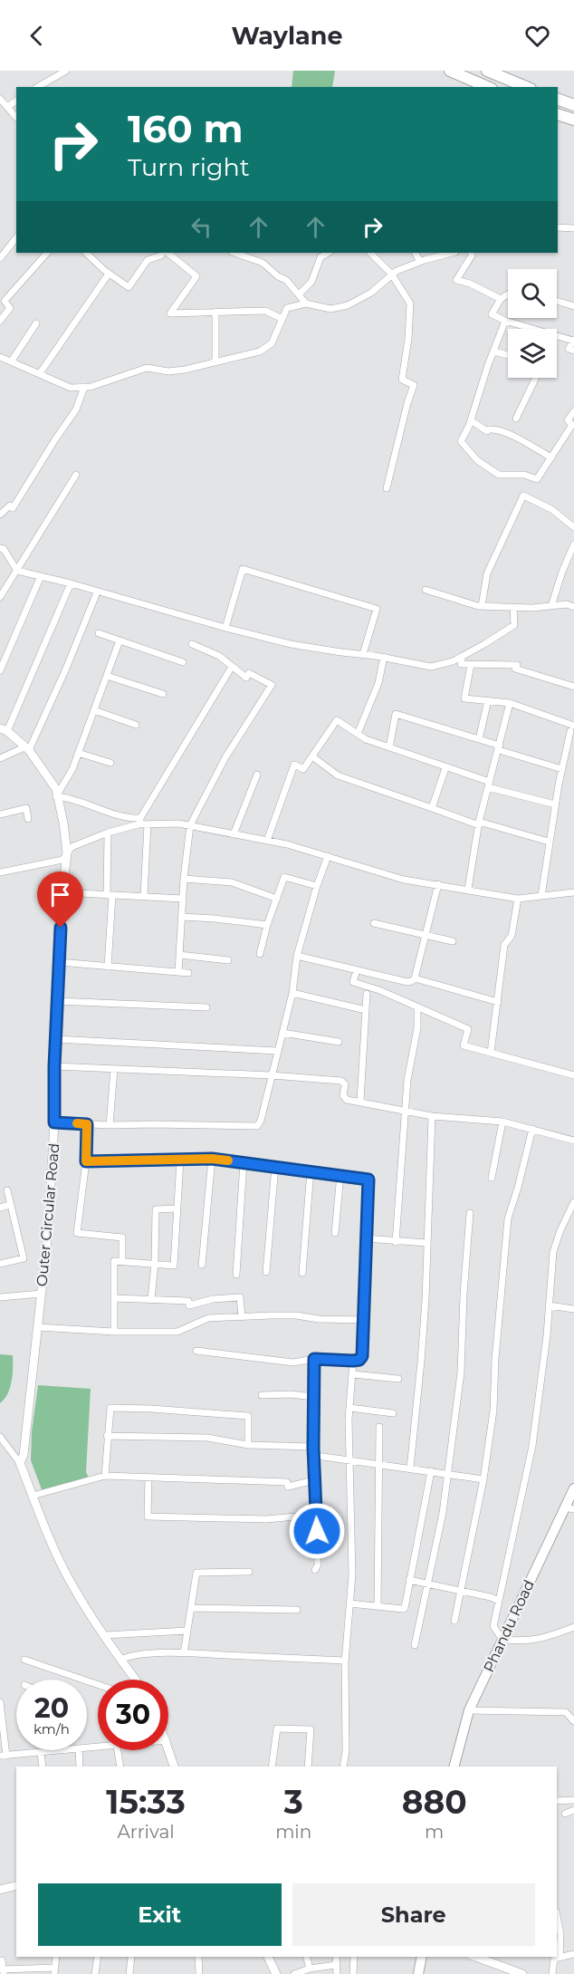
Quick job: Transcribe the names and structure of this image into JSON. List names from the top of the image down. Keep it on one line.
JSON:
{"streets":{"main road":["Outer Circular Road","Phandu Road"]},"page":{"header":"Waylane","turn":["160 m","Turn right"],"speed":"20 km/h","limit":"30","eta":["15:33","Arrival","3","min","880","m"],"buttons":["Exit","Share"]}}
